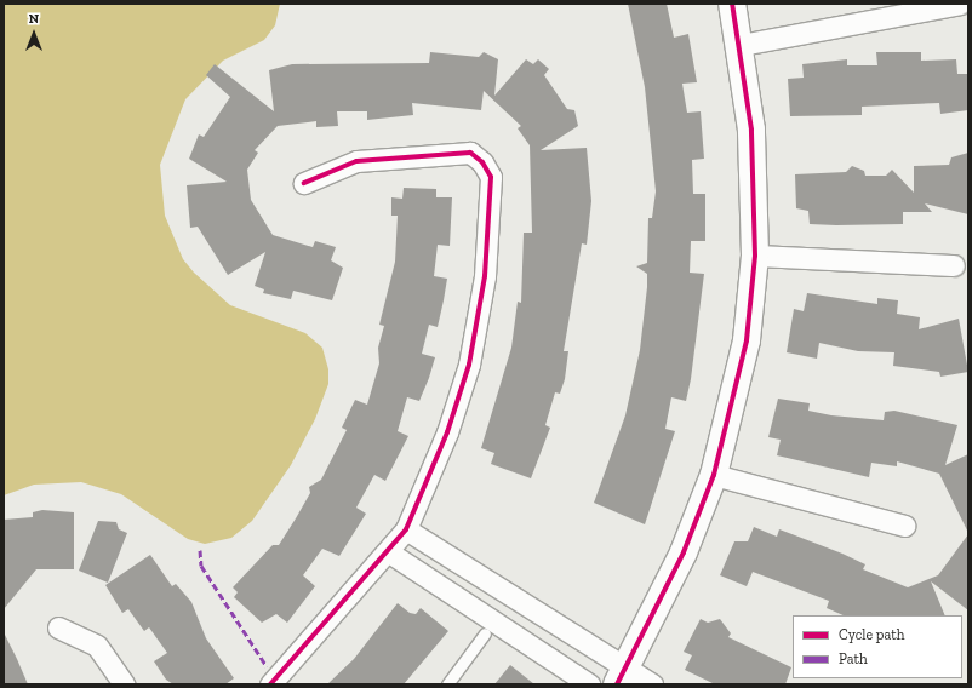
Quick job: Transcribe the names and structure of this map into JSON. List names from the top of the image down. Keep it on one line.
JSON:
{"legend":["Cycle path","Path"],"north":"top"}
